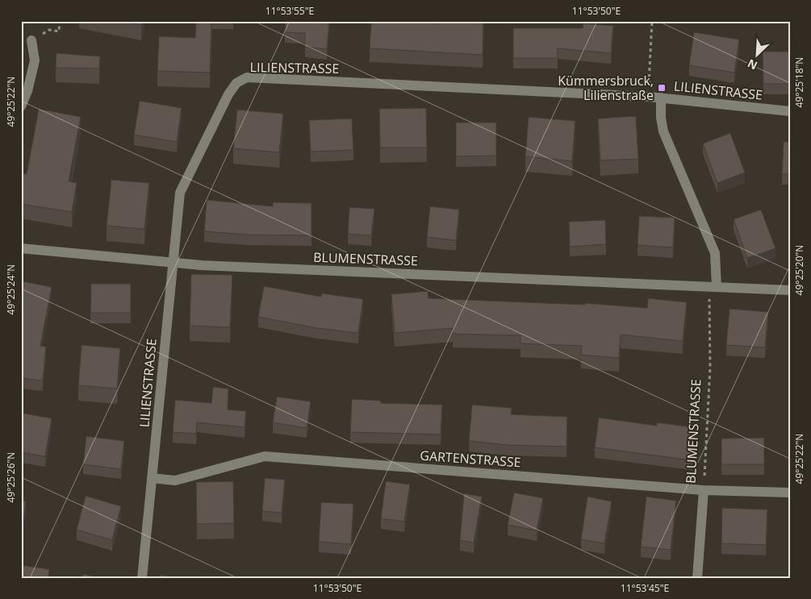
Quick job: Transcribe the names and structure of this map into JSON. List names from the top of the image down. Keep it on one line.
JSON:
{"streets":{"street":["LILIENSTRASSE","BLUMENSTRASSE","GARTENSTRASSE"]},"crossings":[["LILIENSTRASSE","BLUMENSTRASSE"],["LILIENSTRASSE","GARTENSTRASSE"],["BLUMENSTRASSE","GARTENSTRASSE"]],"places":{"transit":["Kümmersbruck, Lilienstraße"]},"north":"bottom left","coordinates":["11°53'55\"E","11°53'50\"E","49°25'18\"N","49°25'22\"N","49°25'20\"N","49°25'24\"N","49°25'26\"N","11°53'45\"E"]}
